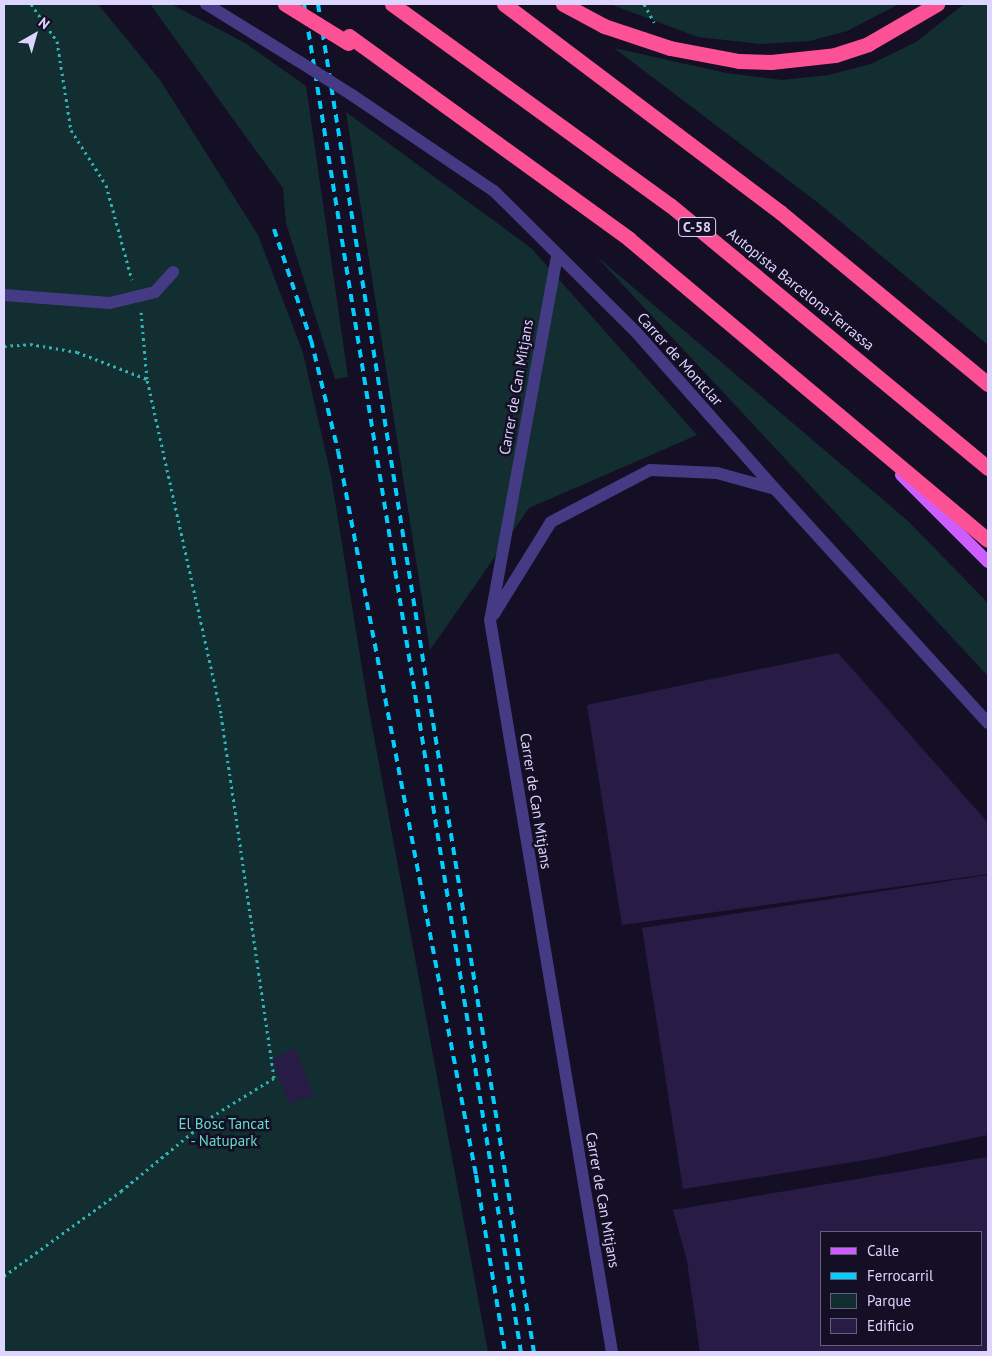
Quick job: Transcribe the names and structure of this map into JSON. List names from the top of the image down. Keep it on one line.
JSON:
{"streets":{"highway":["C-58","Autopista Barcelona-Terrassa"],"street":["Carrer de Montclar","Carrer de Can Mitjans"]},"crossings":[["Carrer de Montclar","Carrer de Can Mitjans"]],"parks":["El Bosc Tancat - Natupark"],"legend":["Calle","Ferrocarril","Parque","Edificio"],"north":"top right"}
